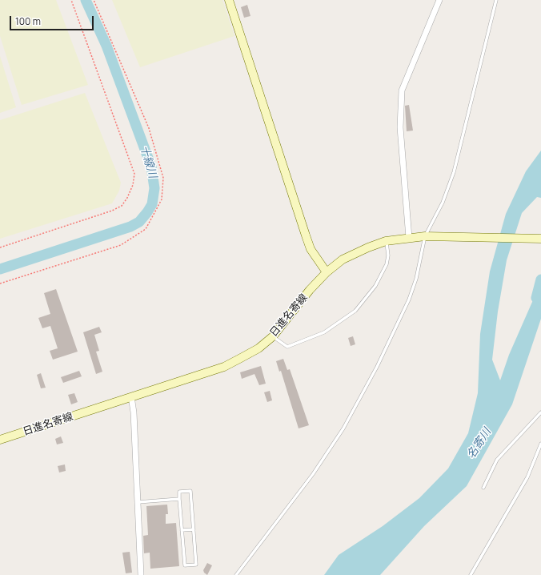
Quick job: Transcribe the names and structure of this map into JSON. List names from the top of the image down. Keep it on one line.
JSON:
{"streets":{"main road":["日進名寄線"]},"water":["十線川","名寄川"],"scale_bar":"100 m"}
